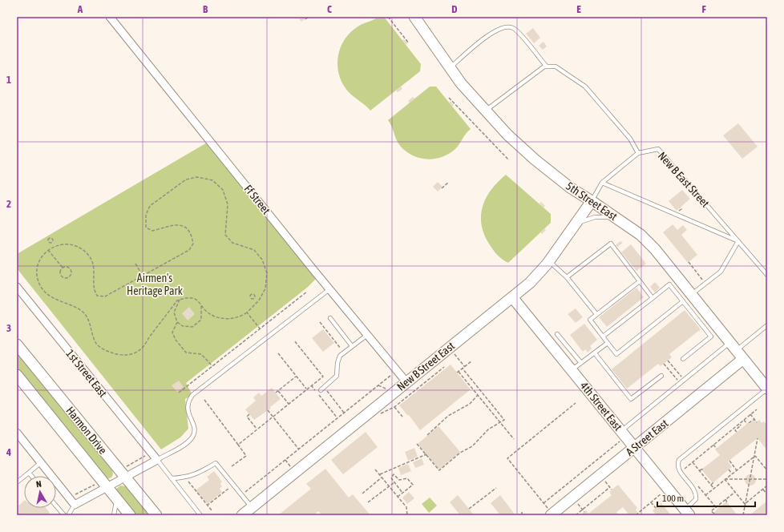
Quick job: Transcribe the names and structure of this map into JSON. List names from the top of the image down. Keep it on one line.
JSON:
{"streets":{"street":["Ff Street","5th Street East","New B Street East","1st Street East","4th Street East","Harmon Drive","A Street East"],"lane":["New B East Street"]},"crossings":[["New B East Street","5th Street East"],["New B East Street","New B Street East"],["Ff Street","New B Street East"],["5th Street East","New B Street East"],["5th Street East","A Street East"],["New B Street East","4th Street East"],["4th Street East","A Street East"]],"parks":["Airmen's Heritage Park"],"scale_bar":"100 m","north":"top","grid":{"columns":["A","B","C","D","E","F"],"rows":["1","2","3","4"]}}
